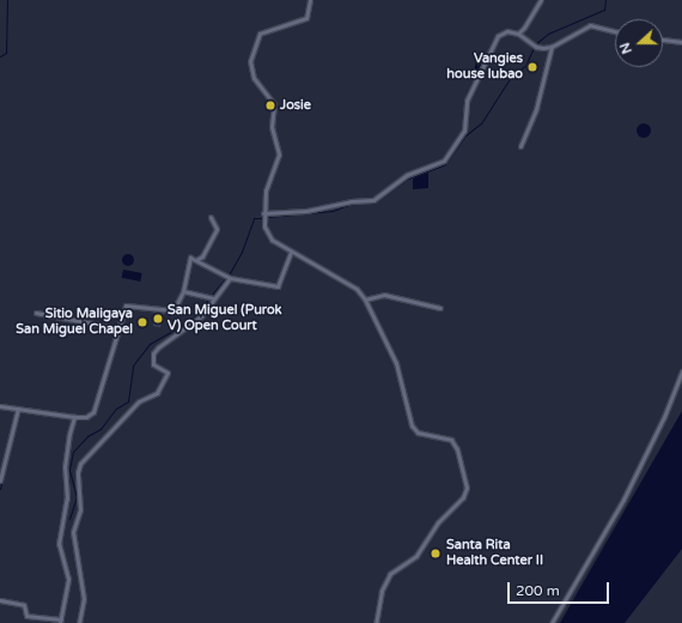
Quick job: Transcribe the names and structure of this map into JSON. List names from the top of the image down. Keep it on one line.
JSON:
{"places":["Vangies house lubao","Josie","San Miguel (Purok V) Open Court","Sitio Maligaya San Miguel Chapel","Santa Rita Health Center II"],"scale_bar":"200 m","north":"left"}
